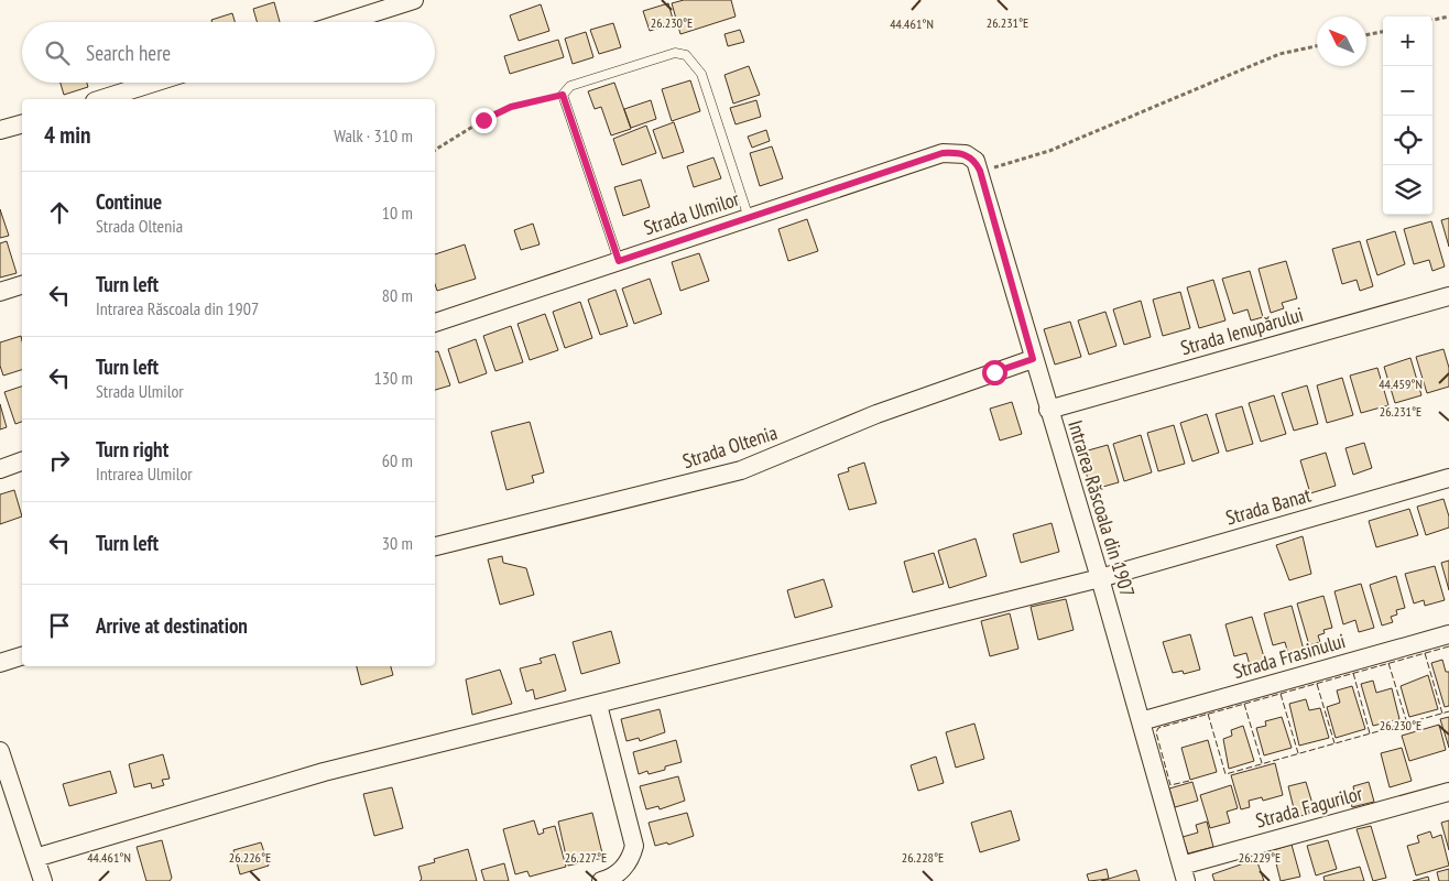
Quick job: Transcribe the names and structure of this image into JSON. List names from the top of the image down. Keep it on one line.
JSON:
{"streets":{"street":["Strada Ulmilor","Strada Ienupărului","Strada Oltenia","Strada Banat","Intrarea Răscoala din 1907","Strada Frasinului","Strada Fagurilor"]},"crossings":[["Strada Ulmilor","Intrarea Răscoala din 1907"],["Strada Ienupărului","Intrarea Răscoala din 1907"],["Strada Oltenia","Intrarea Răscoala din 1907"],["Strada Banat","Intrarea Răscoala din 1907"],["Intrarea Răscoala din 1907","Strada Frasinului"],["Intrarea Răscoala din 1907","Strada Fagurilor"]],"north":"top left","page":{"map_buttons":["+","−"],"search":"Search here","heading":["4 min","Walk · 310 m"],"list":[["Continue","Strada Oltenia","10 m"],["Turn left","Intrarea Răscoala din 1907","80 m"],["Turn left","Strada Ulmilor","130 m"],["Turn right","Intrarea Ulmilor","60 m"],["Turn left","30 m"],"Arrive at destination"]},"coordinates":["26.230°E","26.231°E","44.461°N","44.459°N","26.226°E","26.227°E","26.228°E","26.229°E"]}
